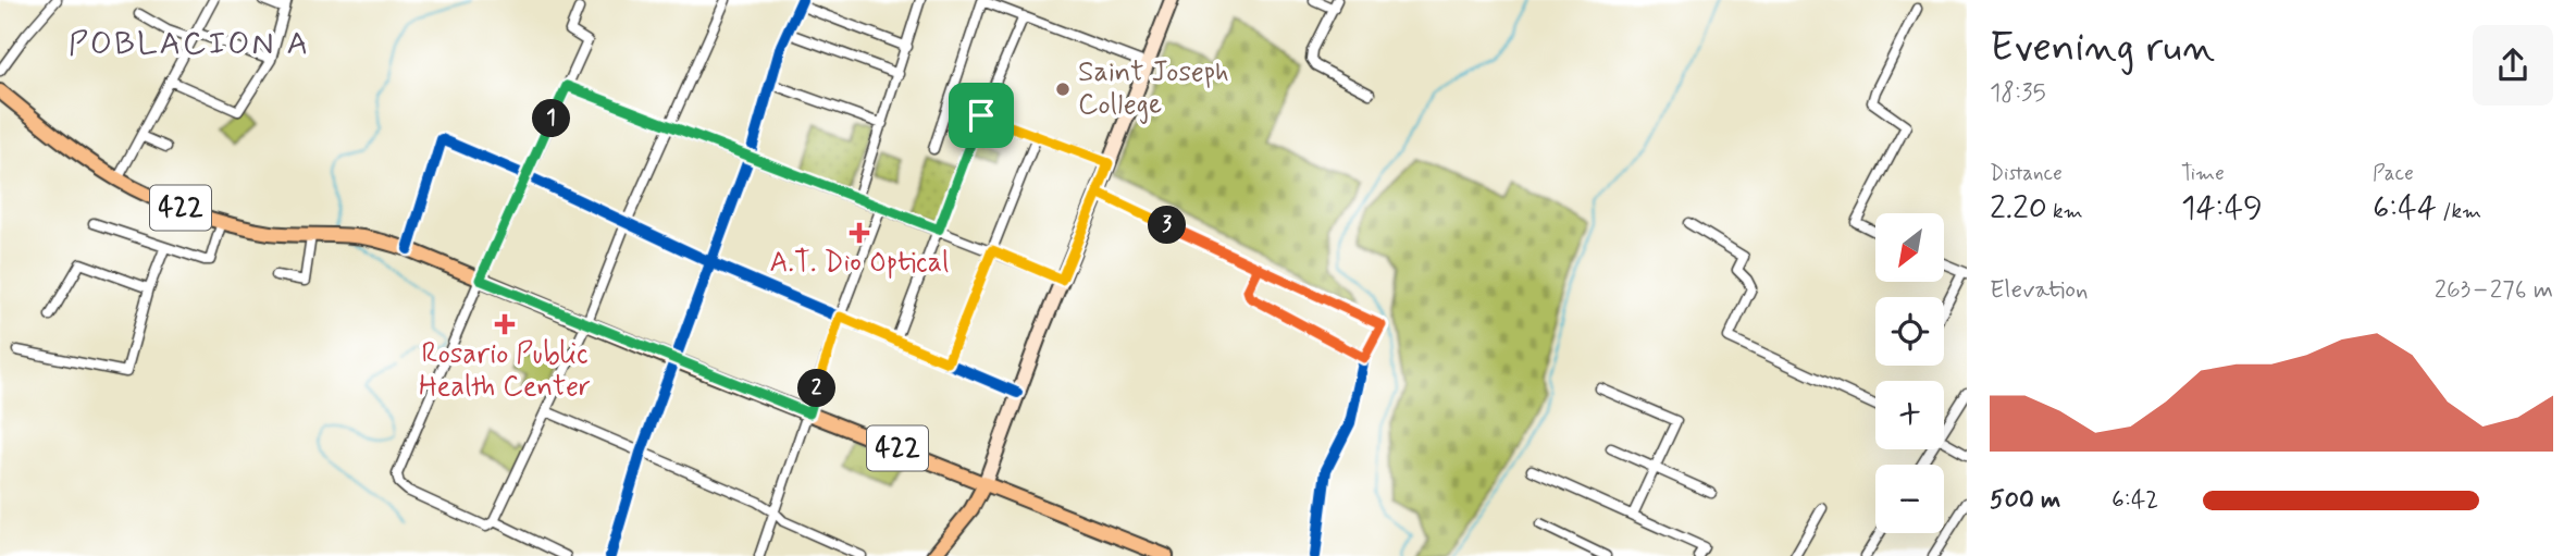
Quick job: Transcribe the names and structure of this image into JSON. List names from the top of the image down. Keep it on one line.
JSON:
{"streets":{"main road":["422"]},"districts":["POBLACION A"],"places":{"other":["Saint Joseph College"],"health":["A.T. Dio Optical","Rosario Public Health Center"]},"north":"bottom left","page":{"heading":["Evening run","18:35"],"pins":["1","3","2"],"stats":[["Distance","2.20 km"],["Time","14:49"],["Pace","6:44 /km"]],"map_buttons":["+","−"],"chart":["Elevation","263–276 m"],"list":[{"name":"500 m","note":"6:42"}]}}
